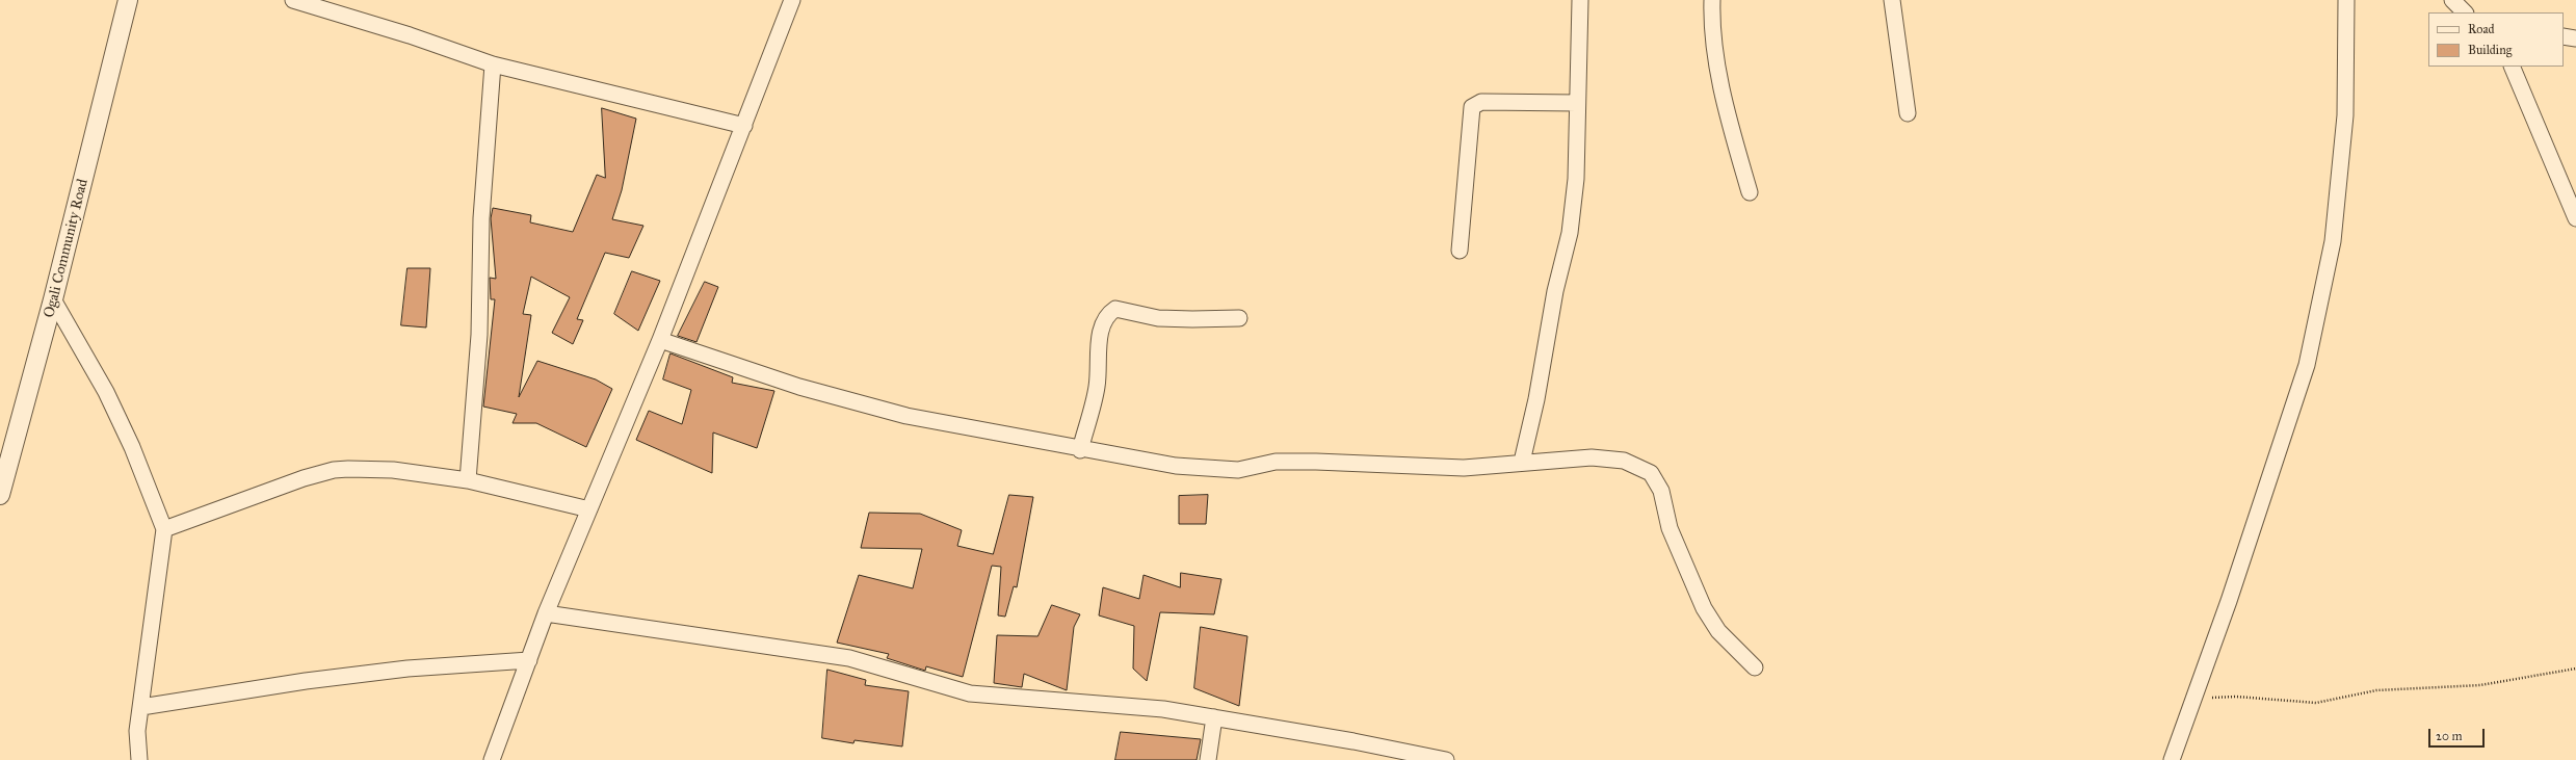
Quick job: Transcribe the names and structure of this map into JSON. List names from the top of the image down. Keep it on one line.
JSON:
{"streets":{"street":["Ogali Community Road"]},"legend":["Road","Building"],"scale_bar":"20 m"}
